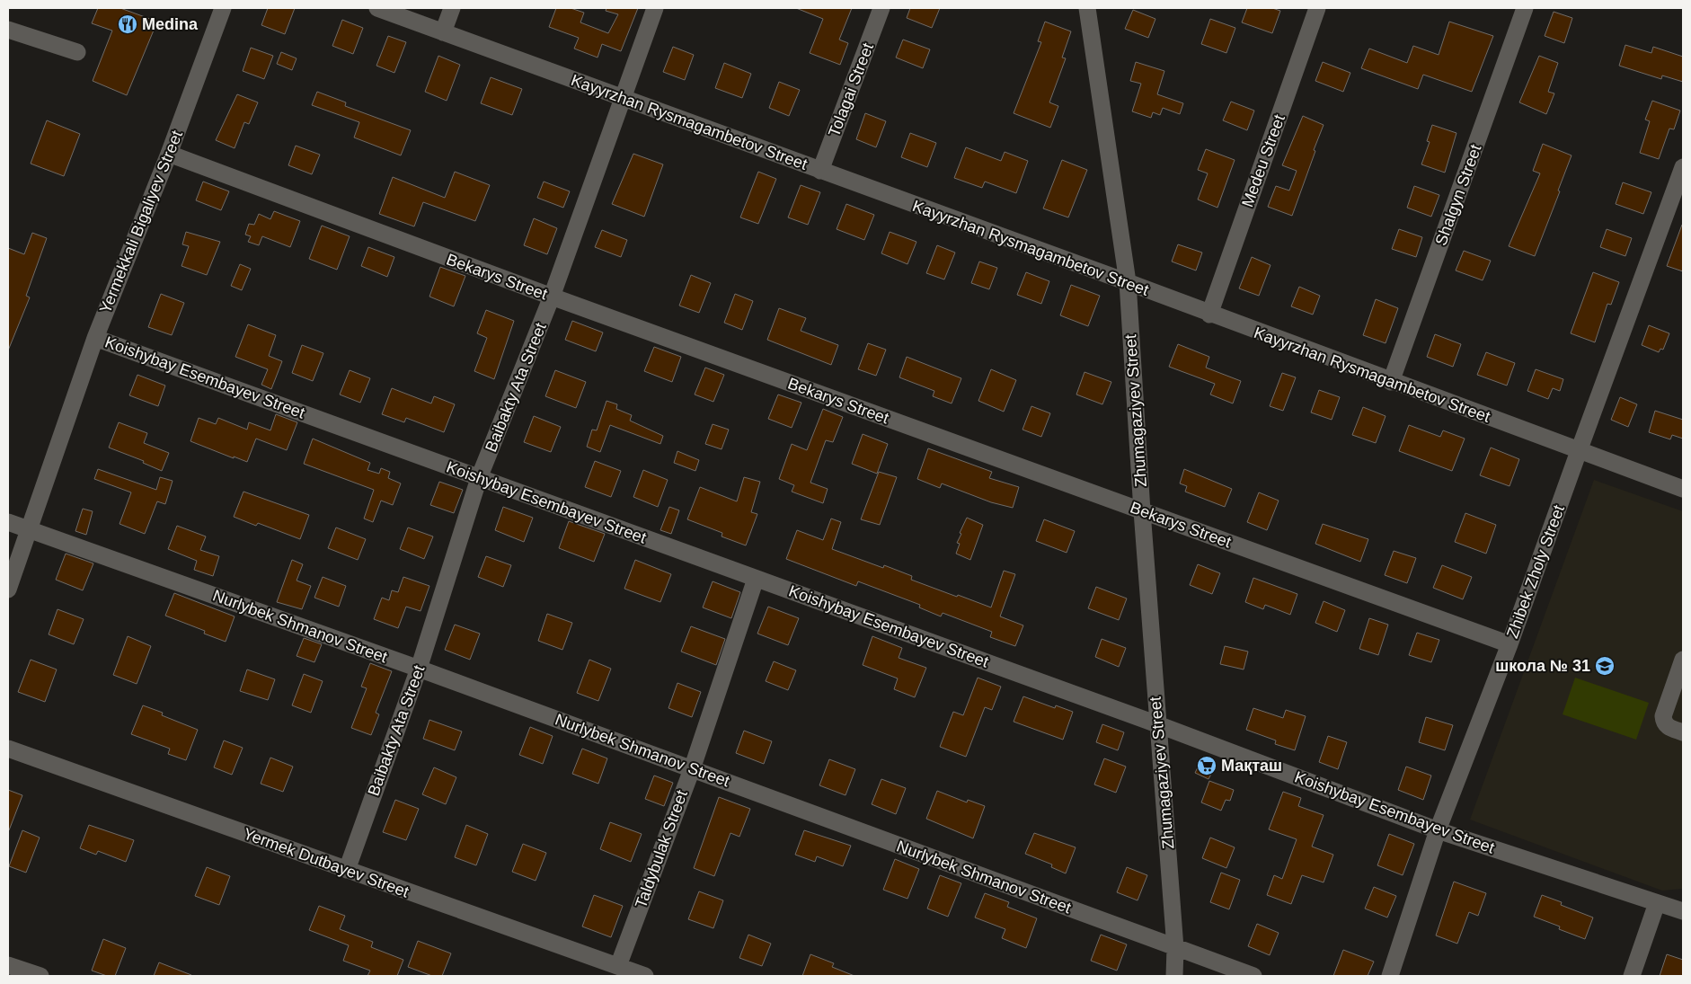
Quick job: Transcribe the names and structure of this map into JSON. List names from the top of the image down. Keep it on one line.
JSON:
{"streets":{"street":["Tolagai Street","Kayyrzhan Rysmagambetov Street","Medeu Street","Shalgyn Street","Yermekkali Bigaliyev Street","Bekarys Street","Koishybay Esembayev Street","Baibakty Ata Street","Zhumagaziyev Street","Zhibek Zholy Street","Nurlybek Shmanov Street","Taldybulak Street","Yermek Dutbayev Street"]},"crossings":[["Tolagai Street","Kayyrzhan Rysmagambetov Street"],["Kayyrzhan Rysmagambetov Street","Medeu Street"],["Kayyrzhan Rysmagambetov Street","Shalgyn Street"],["Kayyrzhan Rysmagambetov Street","Baibakty Ata Street"],["Kayyrzhan Rysmagambetov Street","Zhumagaziyev Street"],["Kayyrzhan Rysmagambetov Street","Zhibek Zholy Street"],["Yermekkali Bigaliyev Street","Bekarys Street"],["Yermekkali Bigaliyev Street","Koishybay Esembayev Street"],["Yermekkali Bigaliyev Street","Nurlybek Shmanov Street"],["Bekarys Street","Baibakty Ata Street"],["Bekarys Street","Zhumagaziyev Street"],["Bekarys Street","Zhibek Zholy Street"],["Koishybay Esembayev Street","Baibakty Ata Street"],["Koishybay Esembayev Street","Zhumagaziyev Street"],["Koishybay Esembayev Street","Zhibek Zholy Street"],["Koishybay Esembayev Street","Taldybulak Street"],["Baibakty Ata Street","Nurlybek Shmanov Street"],["Baibakty Ata Street","Yermek Dutbayev Street"],["Zhumagaziyev Street","Nurlybek Shmanov Street"],["Nurlybek Shmanov Street","Taldybulak Street"],["Taldybulak Street","Yermek Dutbayev Street"]],"places":{"restaurant":["Medina"],"school or university":["школа № 31"],"supermarket":["Мақташ"]}}
